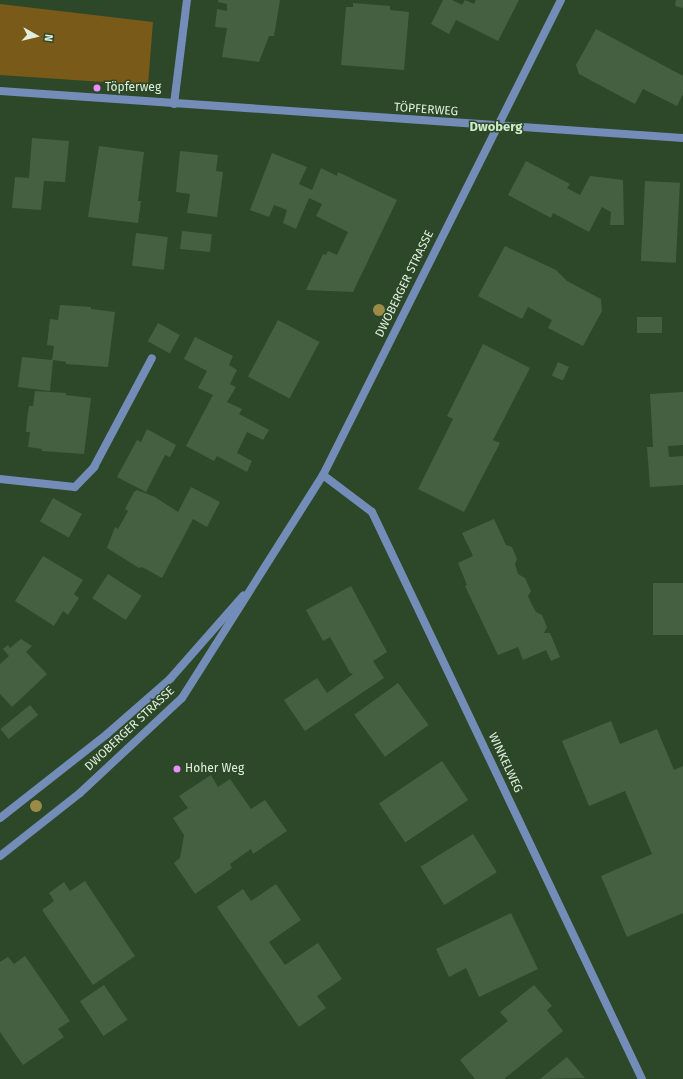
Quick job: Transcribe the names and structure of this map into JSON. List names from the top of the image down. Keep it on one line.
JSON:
{"streets":{"street":["TÖPFERWEG","DWOBERGER STRASSE","WINKELWEG"]},"crossings":[["TÖPFERWEG","DWOBERGER STRASSE"],["DWOBERGER STRASSE","WINKELWEG"]],"districts":["Dwoberg"],"places":["Töpferweg","Hoher Weg"],"north":"right"}
